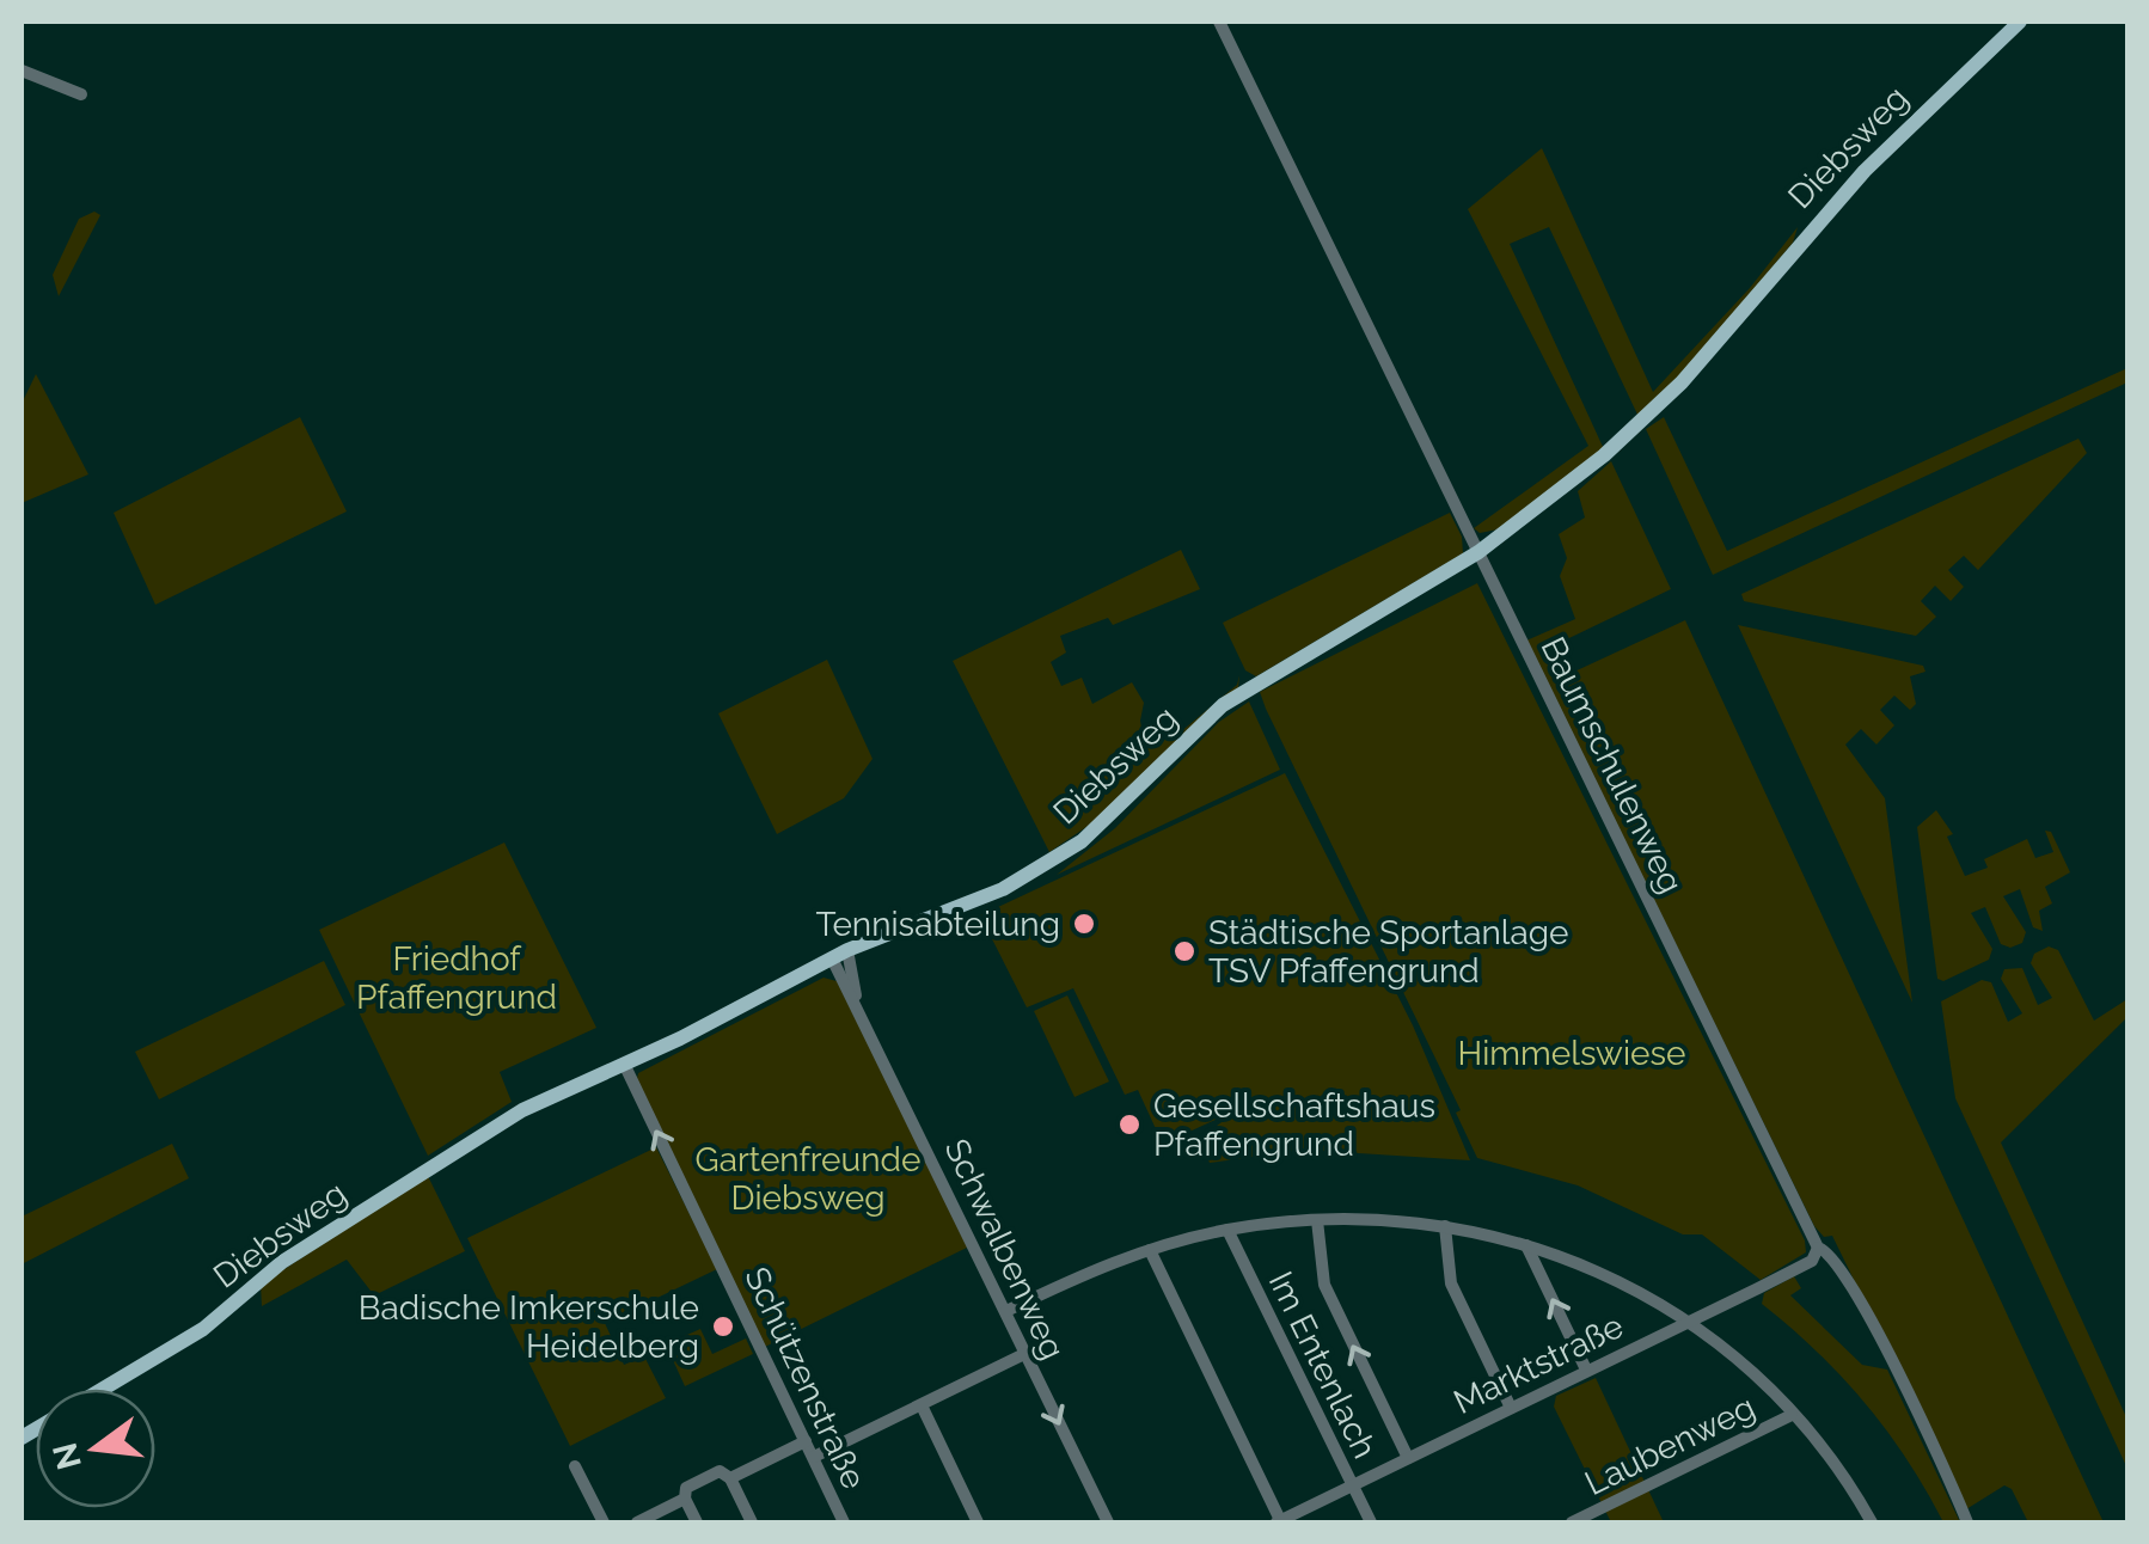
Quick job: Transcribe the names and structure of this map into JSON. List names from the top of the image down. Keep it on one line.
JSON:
{"streets":{"main road":["Diebsweg"],"street":["Baumschulenweg","Schwalbenweg","Marktstraße","Im Entenlach","Schützenstraße","Laubenweg"]},"crossings":[["Diebsweg","Baumschulenweg"],["Diebsweg","Schwalbenweg"],["Diebsweg","Schützenstraße"],["Baumschulenweg","Marktstraße"],["Marktstraße","Im Entenlach"]],"one_way":["Schützenstraße"],"parks":["Friedhof Pfaffengrund","Himmelswiese","Gartenfreunde Diebsweg"],"places":["Tennisabteilung","Städtische Sportanlage TSV Pfaffengrund","Gesellschaftshaus Pfaffengrund","Badische Imkerschule Heidelberg"],"north":"left"}
